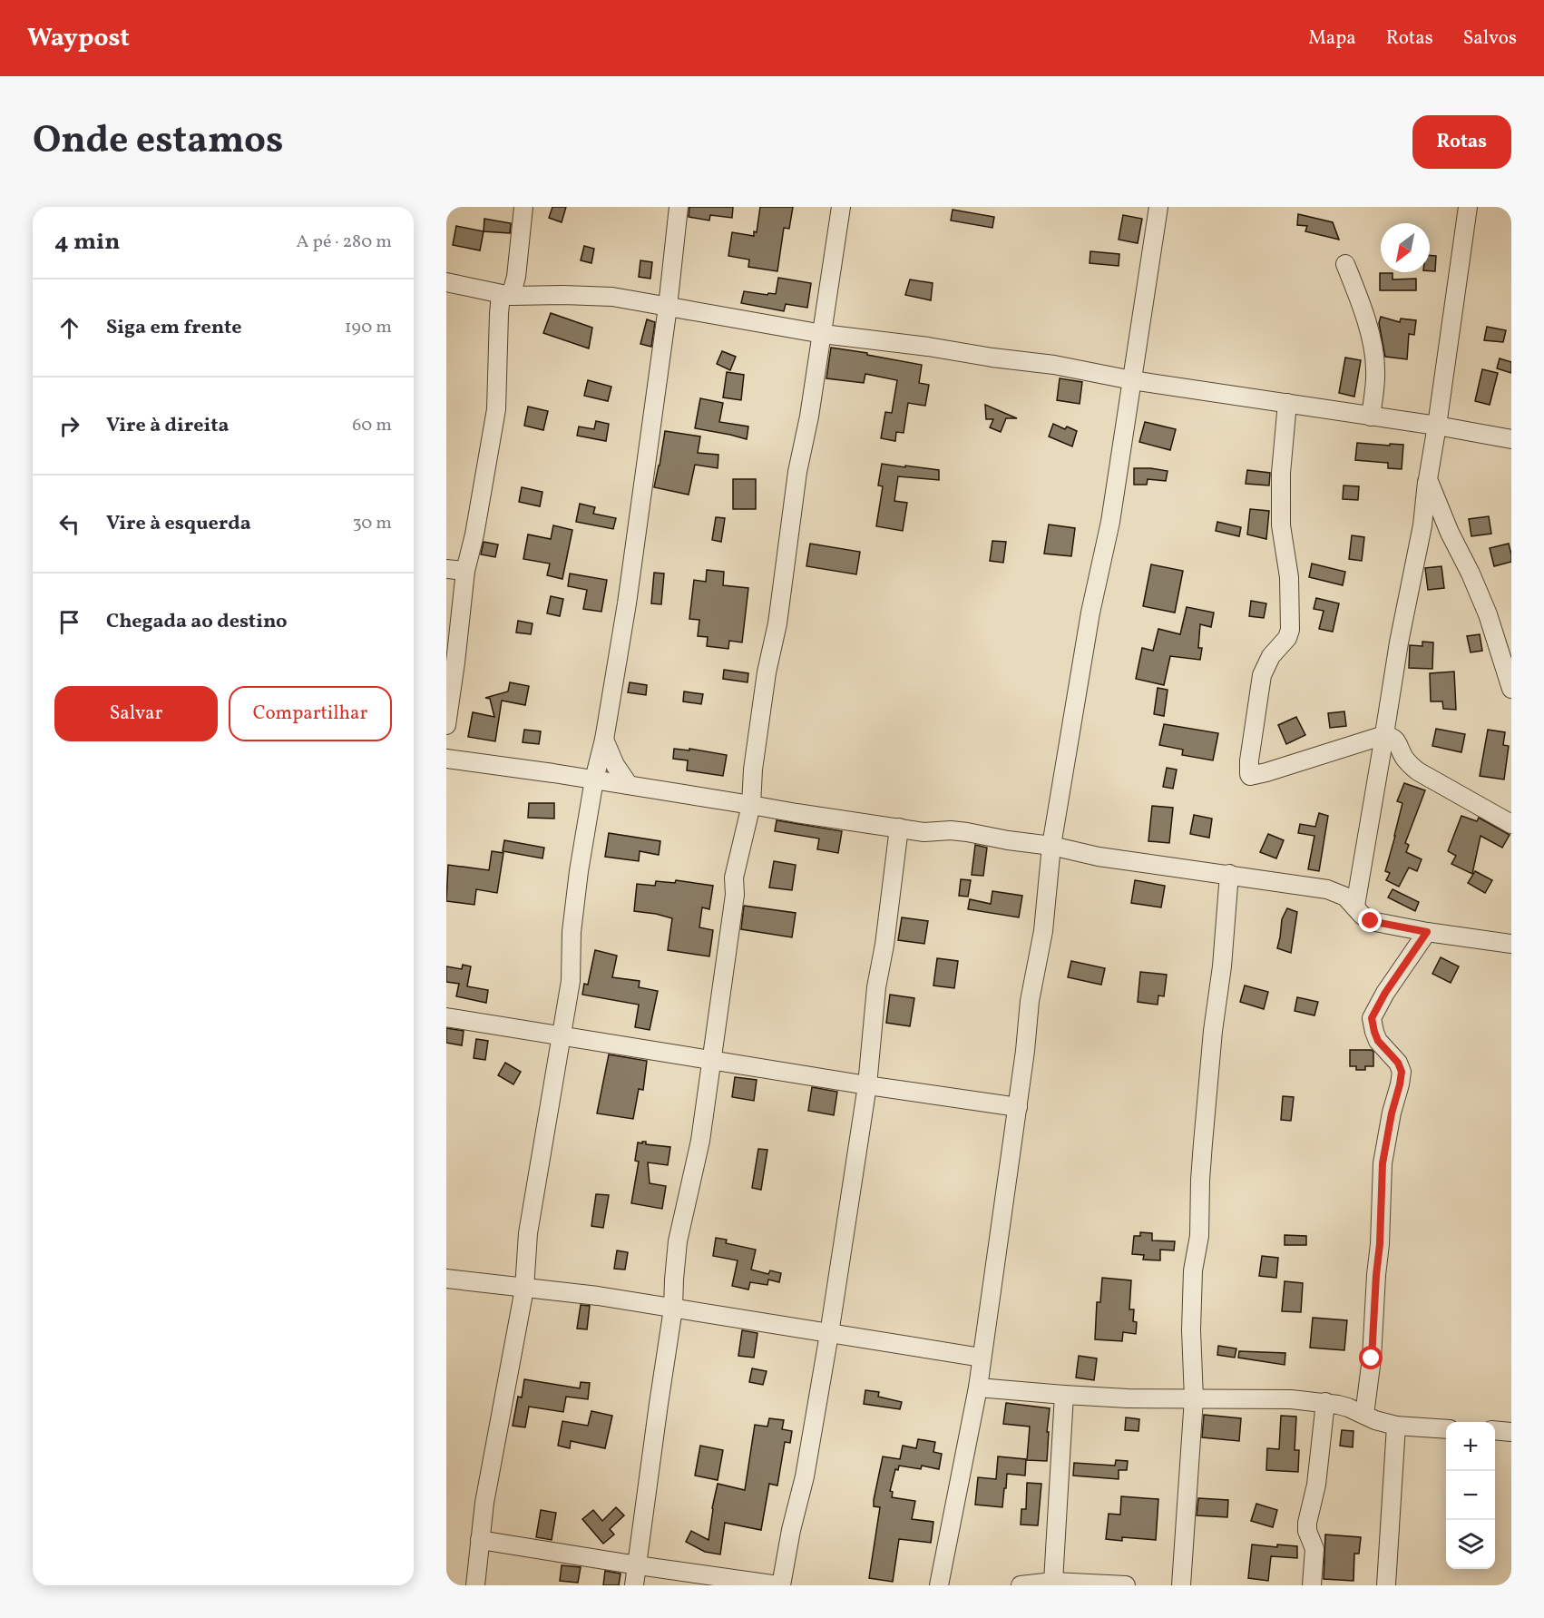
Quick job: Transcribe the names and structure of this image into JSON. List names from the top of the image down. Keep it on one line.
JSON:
{"north":"bottom left","page":{"header":"Waypost","nav":["Mapa","Rotas","Salvos"],"title":"Onde estamos","buttons":["Rotas",["Salvar","Compartilhar"]],"heading":["4 min","A pé · 280 m"],"list":[["Siga em frente","190 m"],["Vire à direita","60 m"],["Vire à esquerda","30 m"],"Chegada ao destino"],"map_buttons":["+","−"]}}
